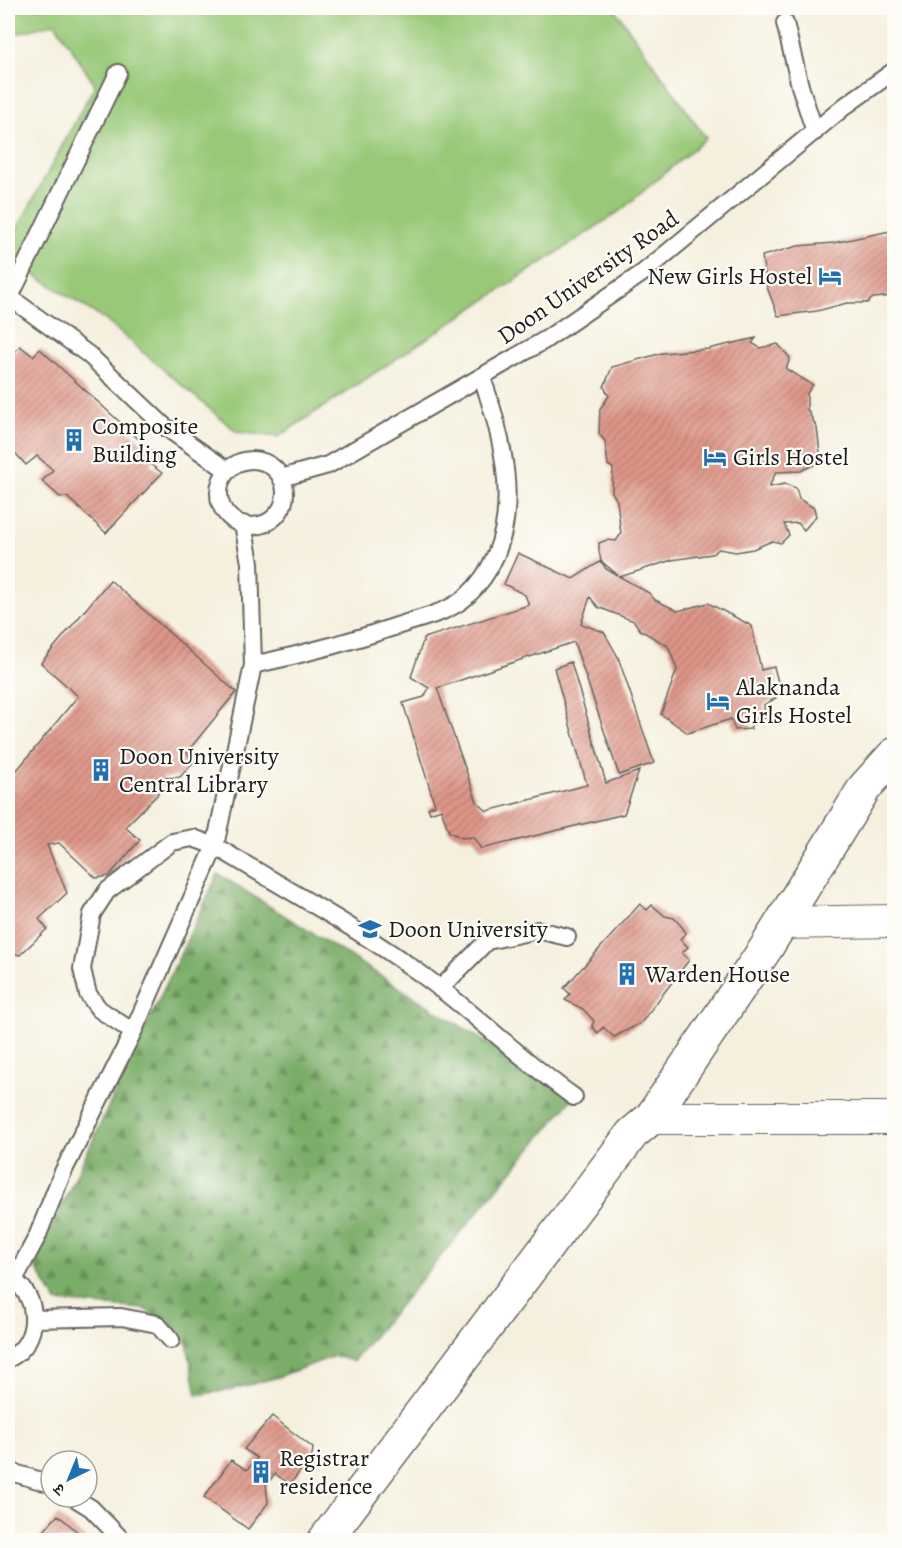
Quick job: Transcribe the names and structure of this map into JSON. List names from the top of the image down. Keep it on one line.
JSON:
{"streets":{"lane":["Doon University Road"]},"places":{"hotel":["New Girls Hostel","Girls Hostel","Alaknanda Girls Hostel"],"building":["Composite Building","Doon University Central Library","Warden House","Registrar residence"],"school or university":["Doon University"]},"north":"bottom left"}
